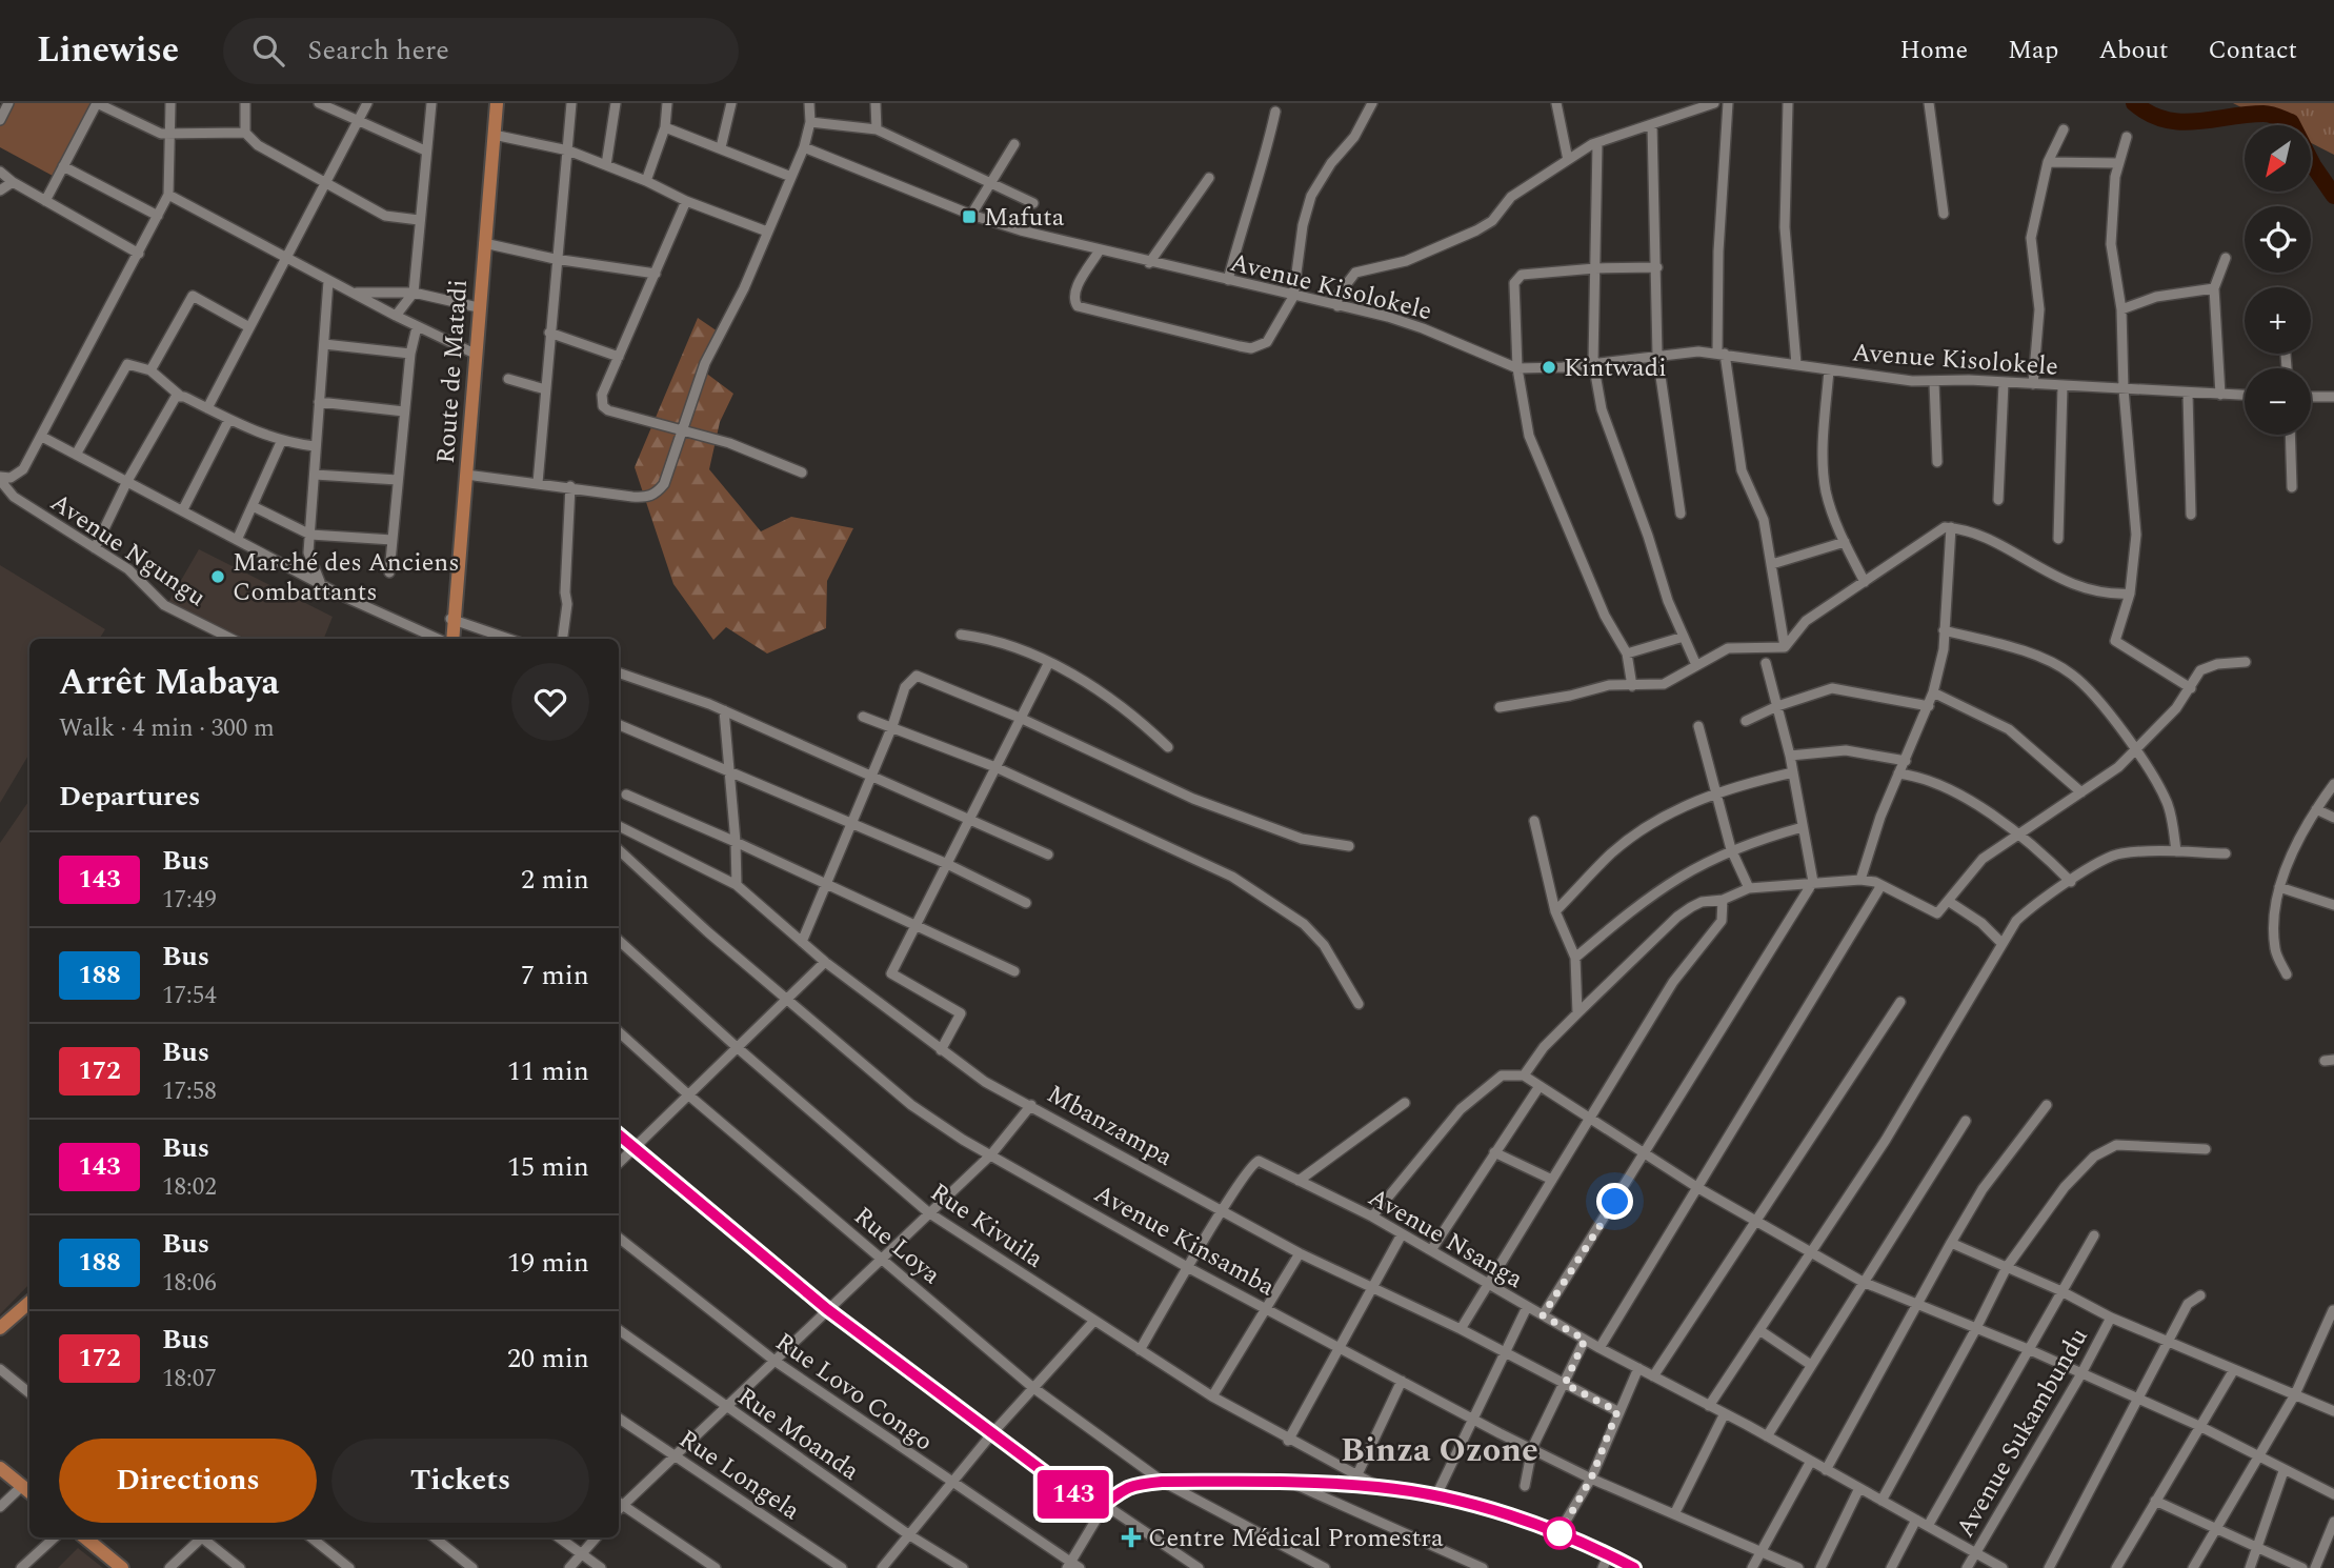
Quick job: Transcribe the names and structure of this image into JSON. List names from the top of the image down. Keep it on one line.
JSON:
{"streets":{"main road":["Route de Matadi"],"street":["Avenue Kisolokele","Avenue Ngungu","Mbanzampa","Rue Kivuila","Avenue Nsanga","Avenue Kinsamba","Rue Loya","Rue Lovo Congo","Avenue Sukambundu","Rue Moanda","Rue Longela"]},"crossings":[["Mbanzampa","Avenue Nsanga"],["Rue Kivuila","Avenue Nsanga"],["Avenue Nsanga","Avenue Kinsamba"],["Avenue Nsanga","Avenue Sukambundu"]],"districts":["Binza Ozone"],"places":{"transit":["Mafuta"],"other":["Kintwadi","Marché des Anciens Combattants"],"health":["Centre Médical Promestra"]},"lines":["bus line 143"],"north":"bottom left","page":{"header":"Linewise","search":"Search here","nav":["Home","Map","About","Contact"],"on_map":"143","map_buttons":["+","−"],"heading":[["Arrêt Mabaya","Walk · 4 min · 300 m"],"Departures"],"list":[{"mark":"143","name":"Bus","note":"17:49","value":"2 min"},{"mark":"188","name":"Bus","note":"17:54","value":"7 min"},{"mark":"172","name":"Bus","note":"17:58","value":"11 min"},{"mark":"143","name":"Bus","note":"18:02","value":"15 min"},{"mark":"188","name":"Bus","note":"18:06","value":"19 min"},{"mark":"172","name":"Bus","note":"18:07","value":"20 min"}],"buttons":["Directions","Tickets"]}}
